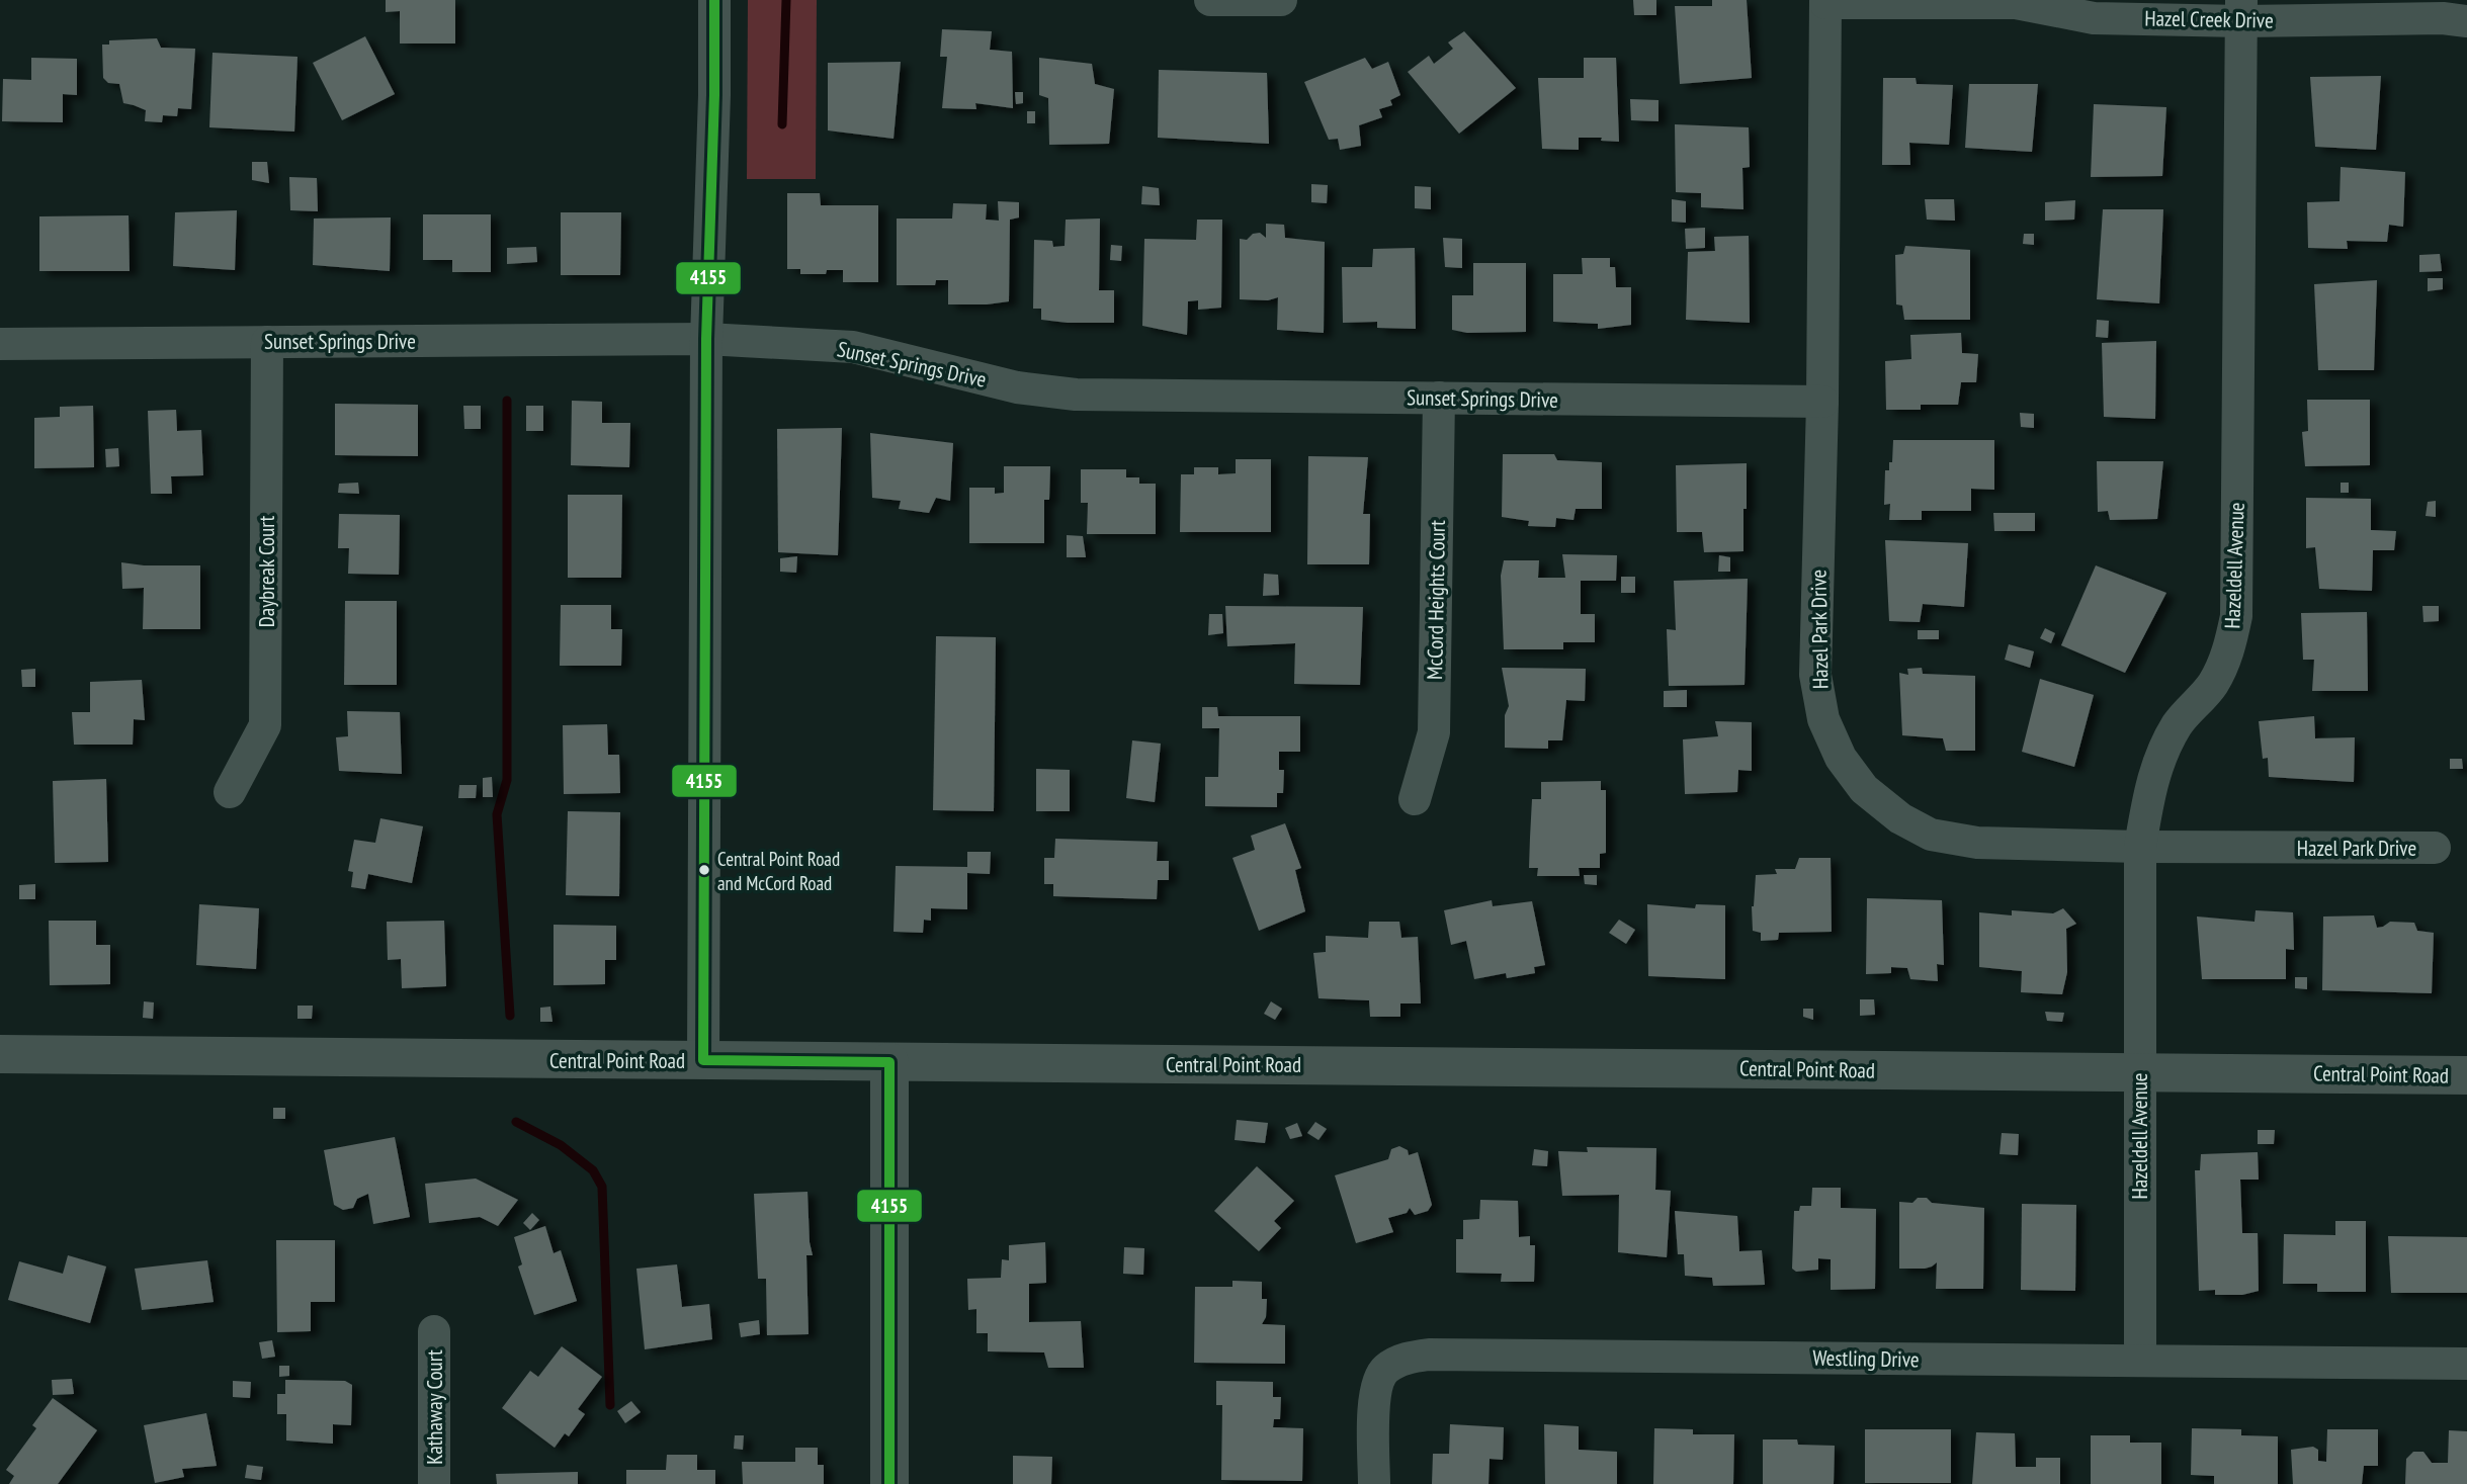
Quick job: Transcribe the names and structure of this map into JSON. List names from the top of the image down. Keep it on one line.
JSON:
{"streets":{"street":["Hazel Creek Drive","Sunset Springs Drive","Hazeldell Avenue","Daybreak Court","McCord Heights Court","Hazel Park Drive","Central Point Road","Westling Drive","Kathaway Court"]},"crossings":[["Hazel Creek Drive","Hazeldell Avenue"],["Hazel Creek Drive","Hazel Park Drive"],["Sunset Springs Drive","Daybreak Court"],["Sunset Springs Drive","McCord Heights Court"],["Sunset Springs Drive","Hazel Park Drive"],["Hazeldell Avenue","Hazel Park Drive"],["Hazeldell Avenue","Central Point Road"],["Hazeldell Avenue","Westling Drive"]],"places":["Central Point Road and McCord Road"],"lines":["transit line 4155"]}
